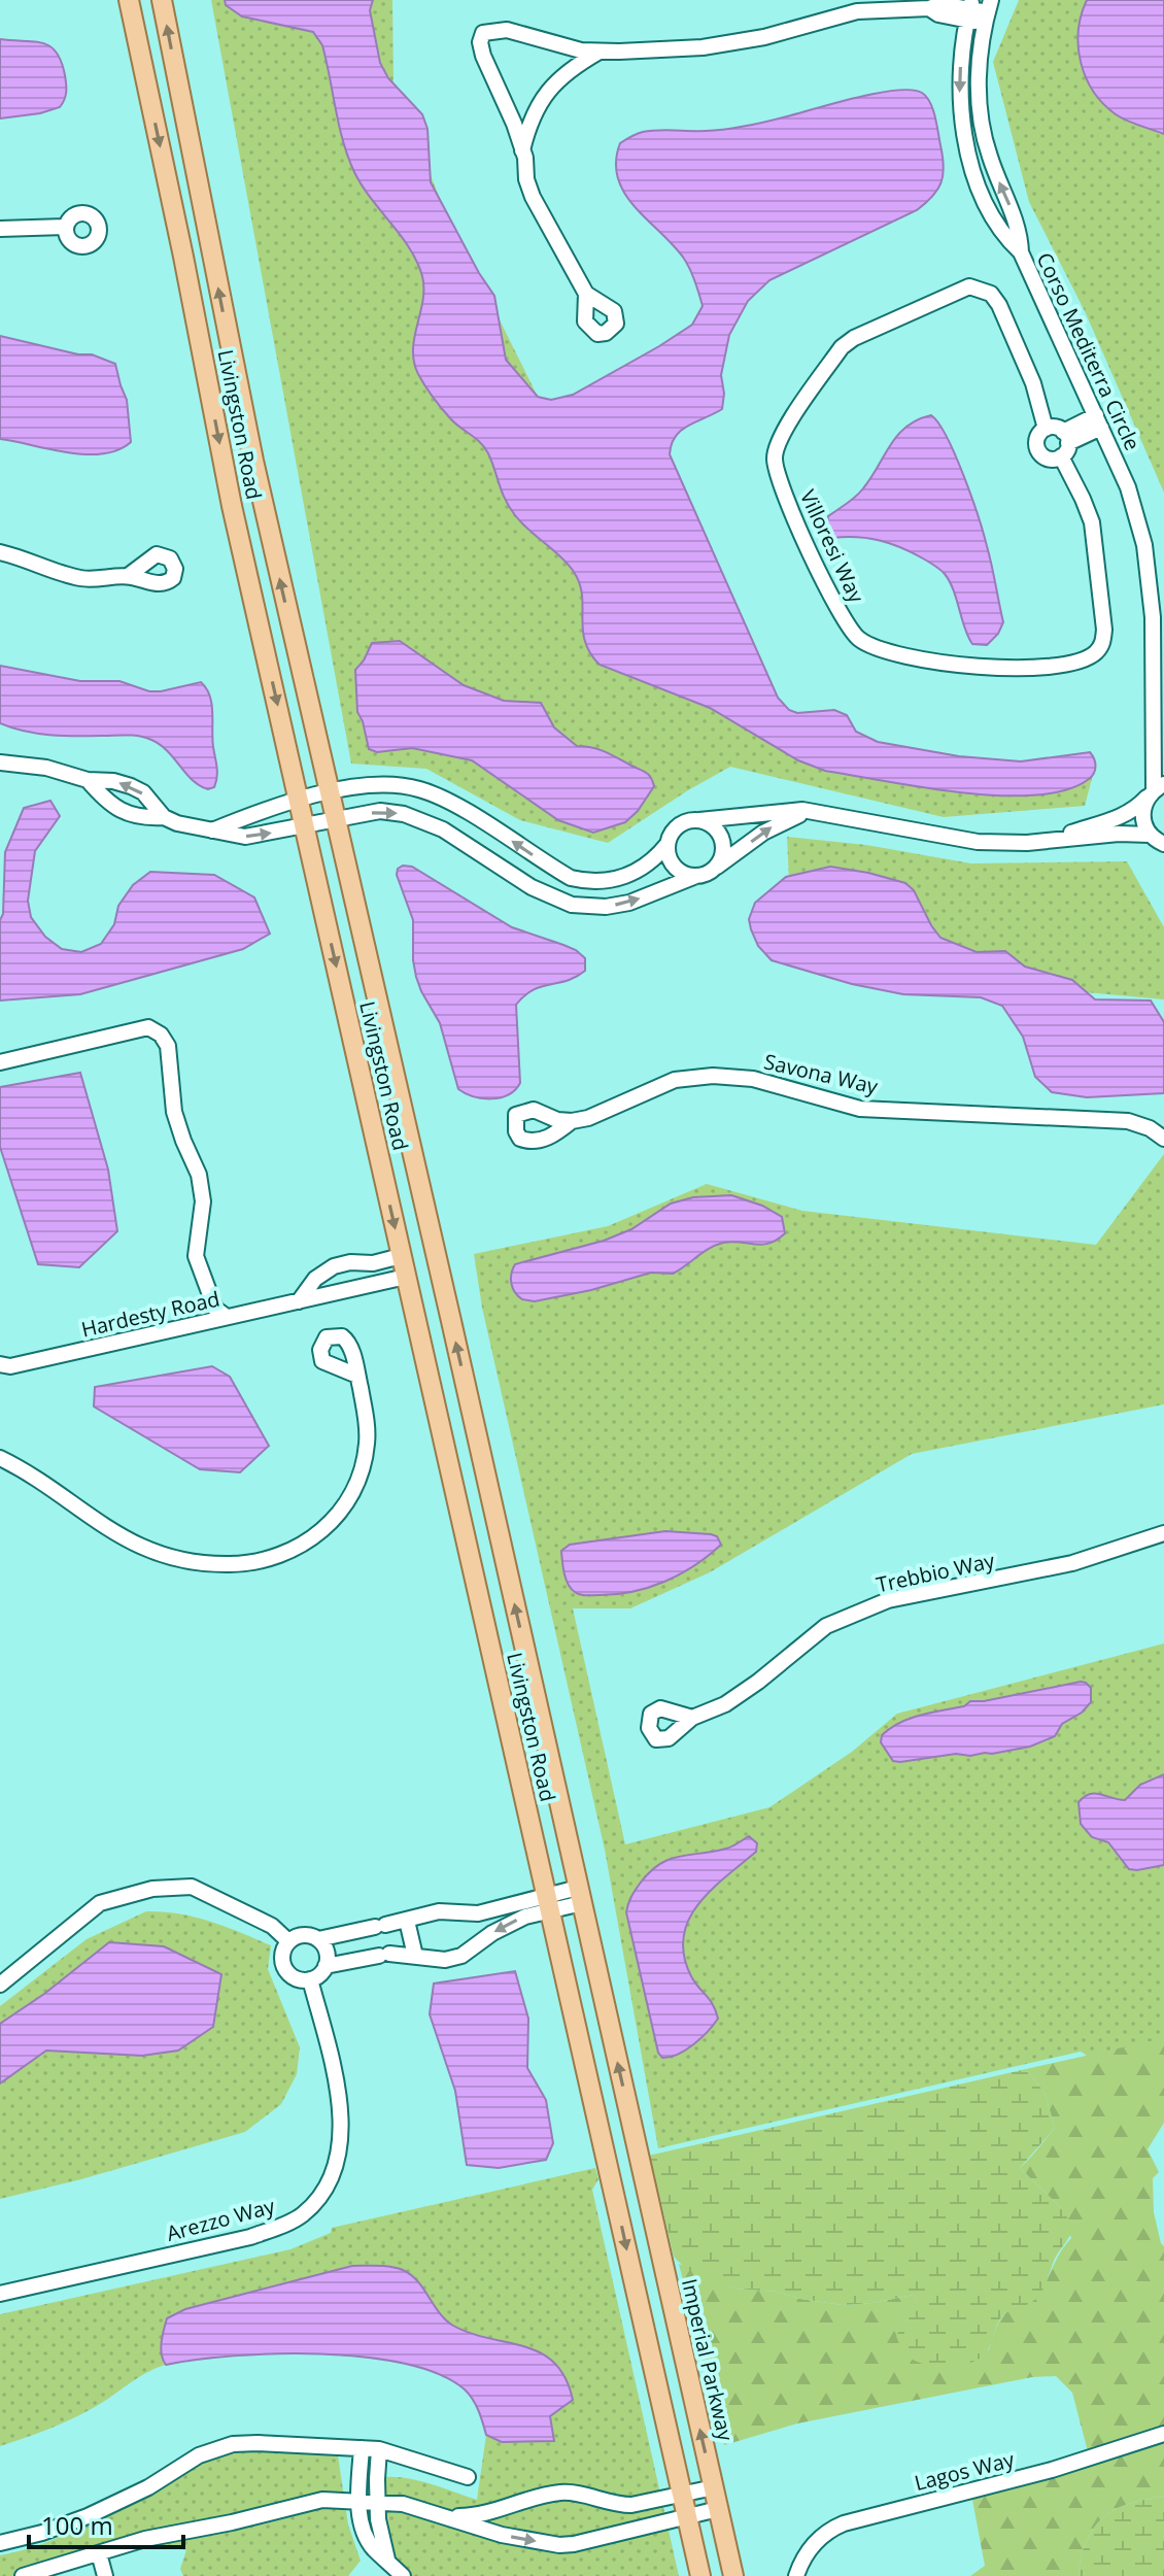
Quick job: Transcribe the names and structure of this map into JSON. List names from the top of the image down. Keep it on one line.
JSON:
{"streets":{"main road":["Livingston Road","Imperial Parkway"],"street":["Corso Mediterra Circle","Villoresi Way","Savona Way","Hardesty Road","Trebbio Way","Arezzo Way","Lagos Way"]},"crossings":[["Livingston Road","Hardesty Road"],["Livingston Road","Imperial Parkway"]],"one_way":["Imperial Parkway"],"scale_bar":"100 m"}
